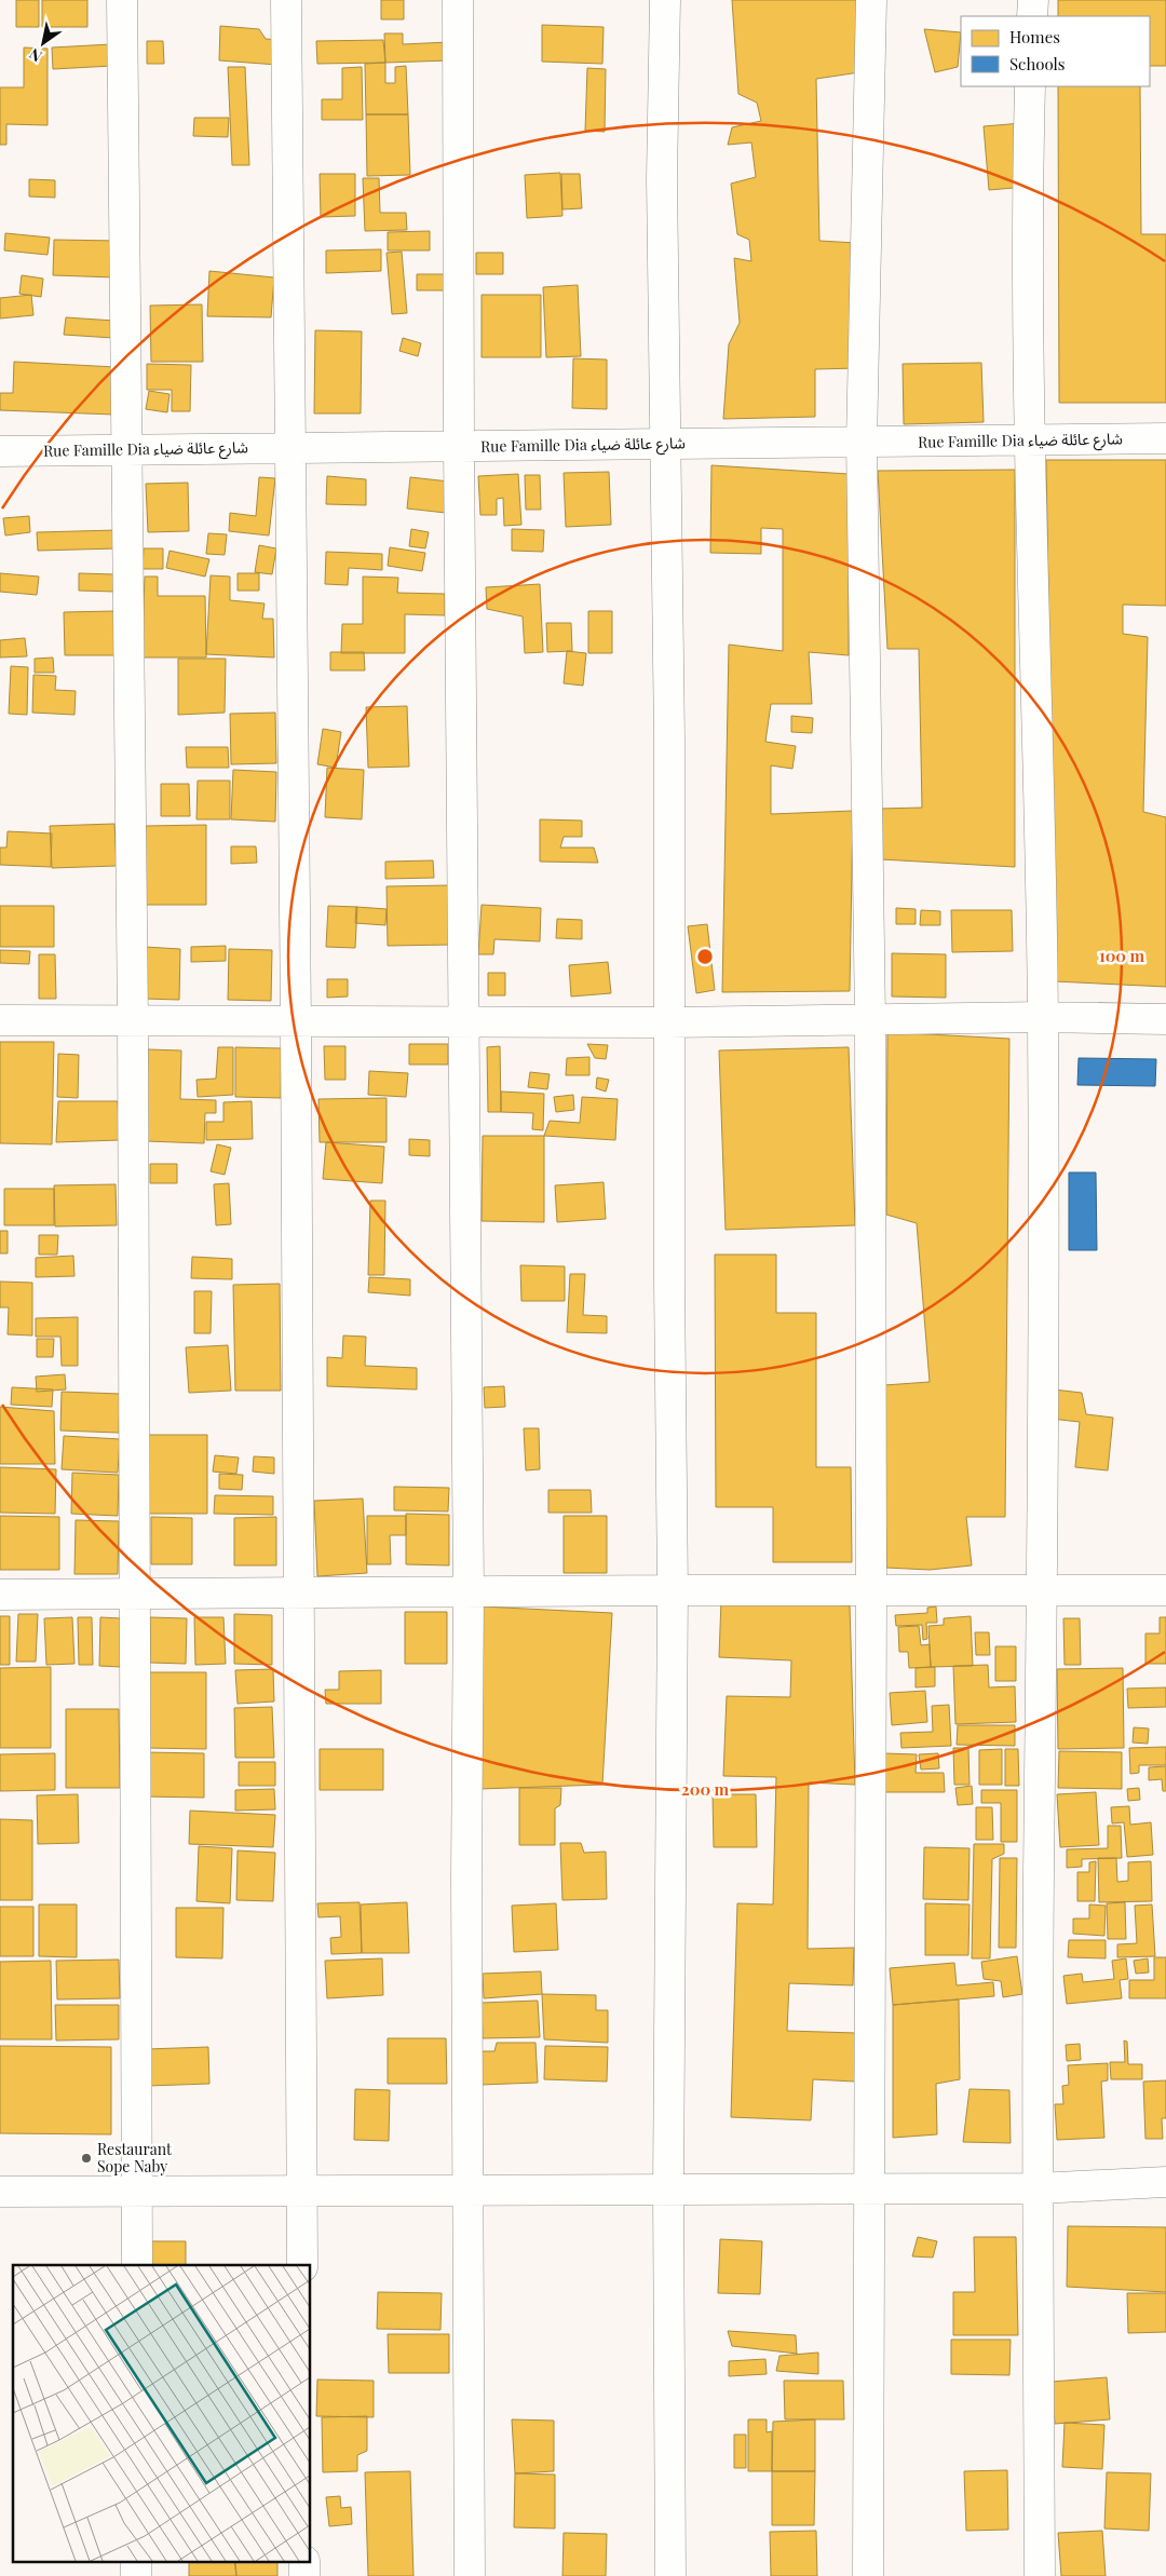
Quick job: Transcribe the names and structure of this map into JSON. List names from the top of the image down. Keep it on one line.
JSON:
{"streets":{"street":["Rue Famille Dia شارع عائلة ضياء"]},"places":["Restaurant Sope Naby"],"legend":["Homes","Schools"],"north":"bottom left","rings":["100 m","200 m"]}
